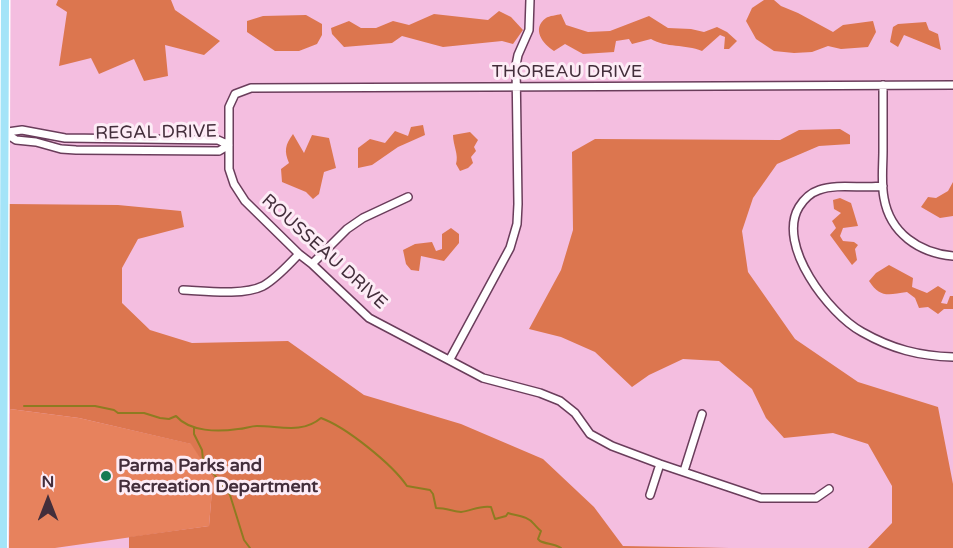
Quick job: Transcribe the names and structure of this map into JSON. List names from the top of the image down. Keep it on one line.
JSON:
{"streets":{"street":["THOREAU DRIVE","REGAL DRIVE","ROUSSEAU DRIVE"]},"crossings":[["THOREAU DRIVE","REGAL DRIVE"],["THOREAU DRIVE","ROUSSEAU DRIVE"],["REGAL DRIVE","ROUSSEAU DRIVE"]],"places":["Parma Parks and Recreation Department"],"north":"top"}
